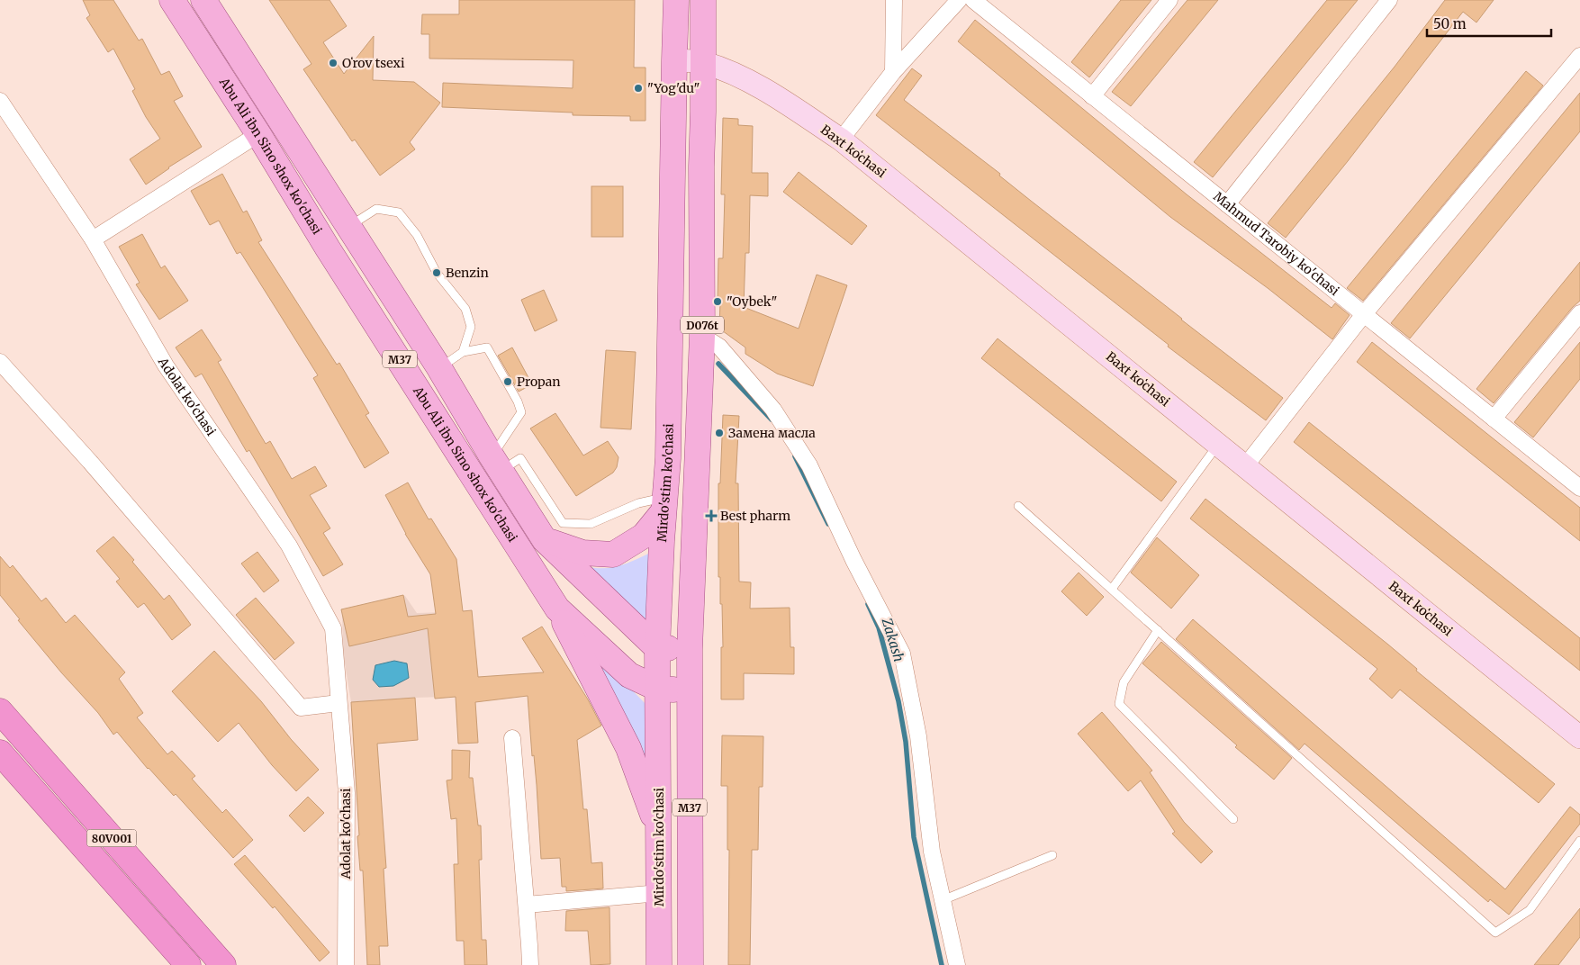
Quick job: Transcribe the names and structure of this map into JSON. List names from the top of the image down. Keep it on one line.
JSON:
{"streets":{"highway":["80V001"],"main road":["Baxt koʻchasi","Abu Ali ibn Sino shox ko'chasi","D076t","M37","Mirdo'stim ko'chasi"],"street":["Mahmud Tarobiy ko'chasi","Adolat ko'chasi"]},"crossings":[["Baxt koʻchasi","D076t"],["Baxt koʻchasi","Mirdo'stim ko'chasi"],["Abu Ali ibn Sino shox ko'chasi","M37"],["Abu Ali ibn Sino shox ko'chasi","Mirdo'stim ko'chasi"],["D076t","M37"],["M37","Mirdo'stim ko'chasi"]],"water":["Zakash"],"places":{"other":["Oʻrov tsexi","\"Yog'du\"","Benzin","\"Oybek\"","Propan","Замена масла"],"health":["Best pharm"]},"scale_bar":"50 m"}
